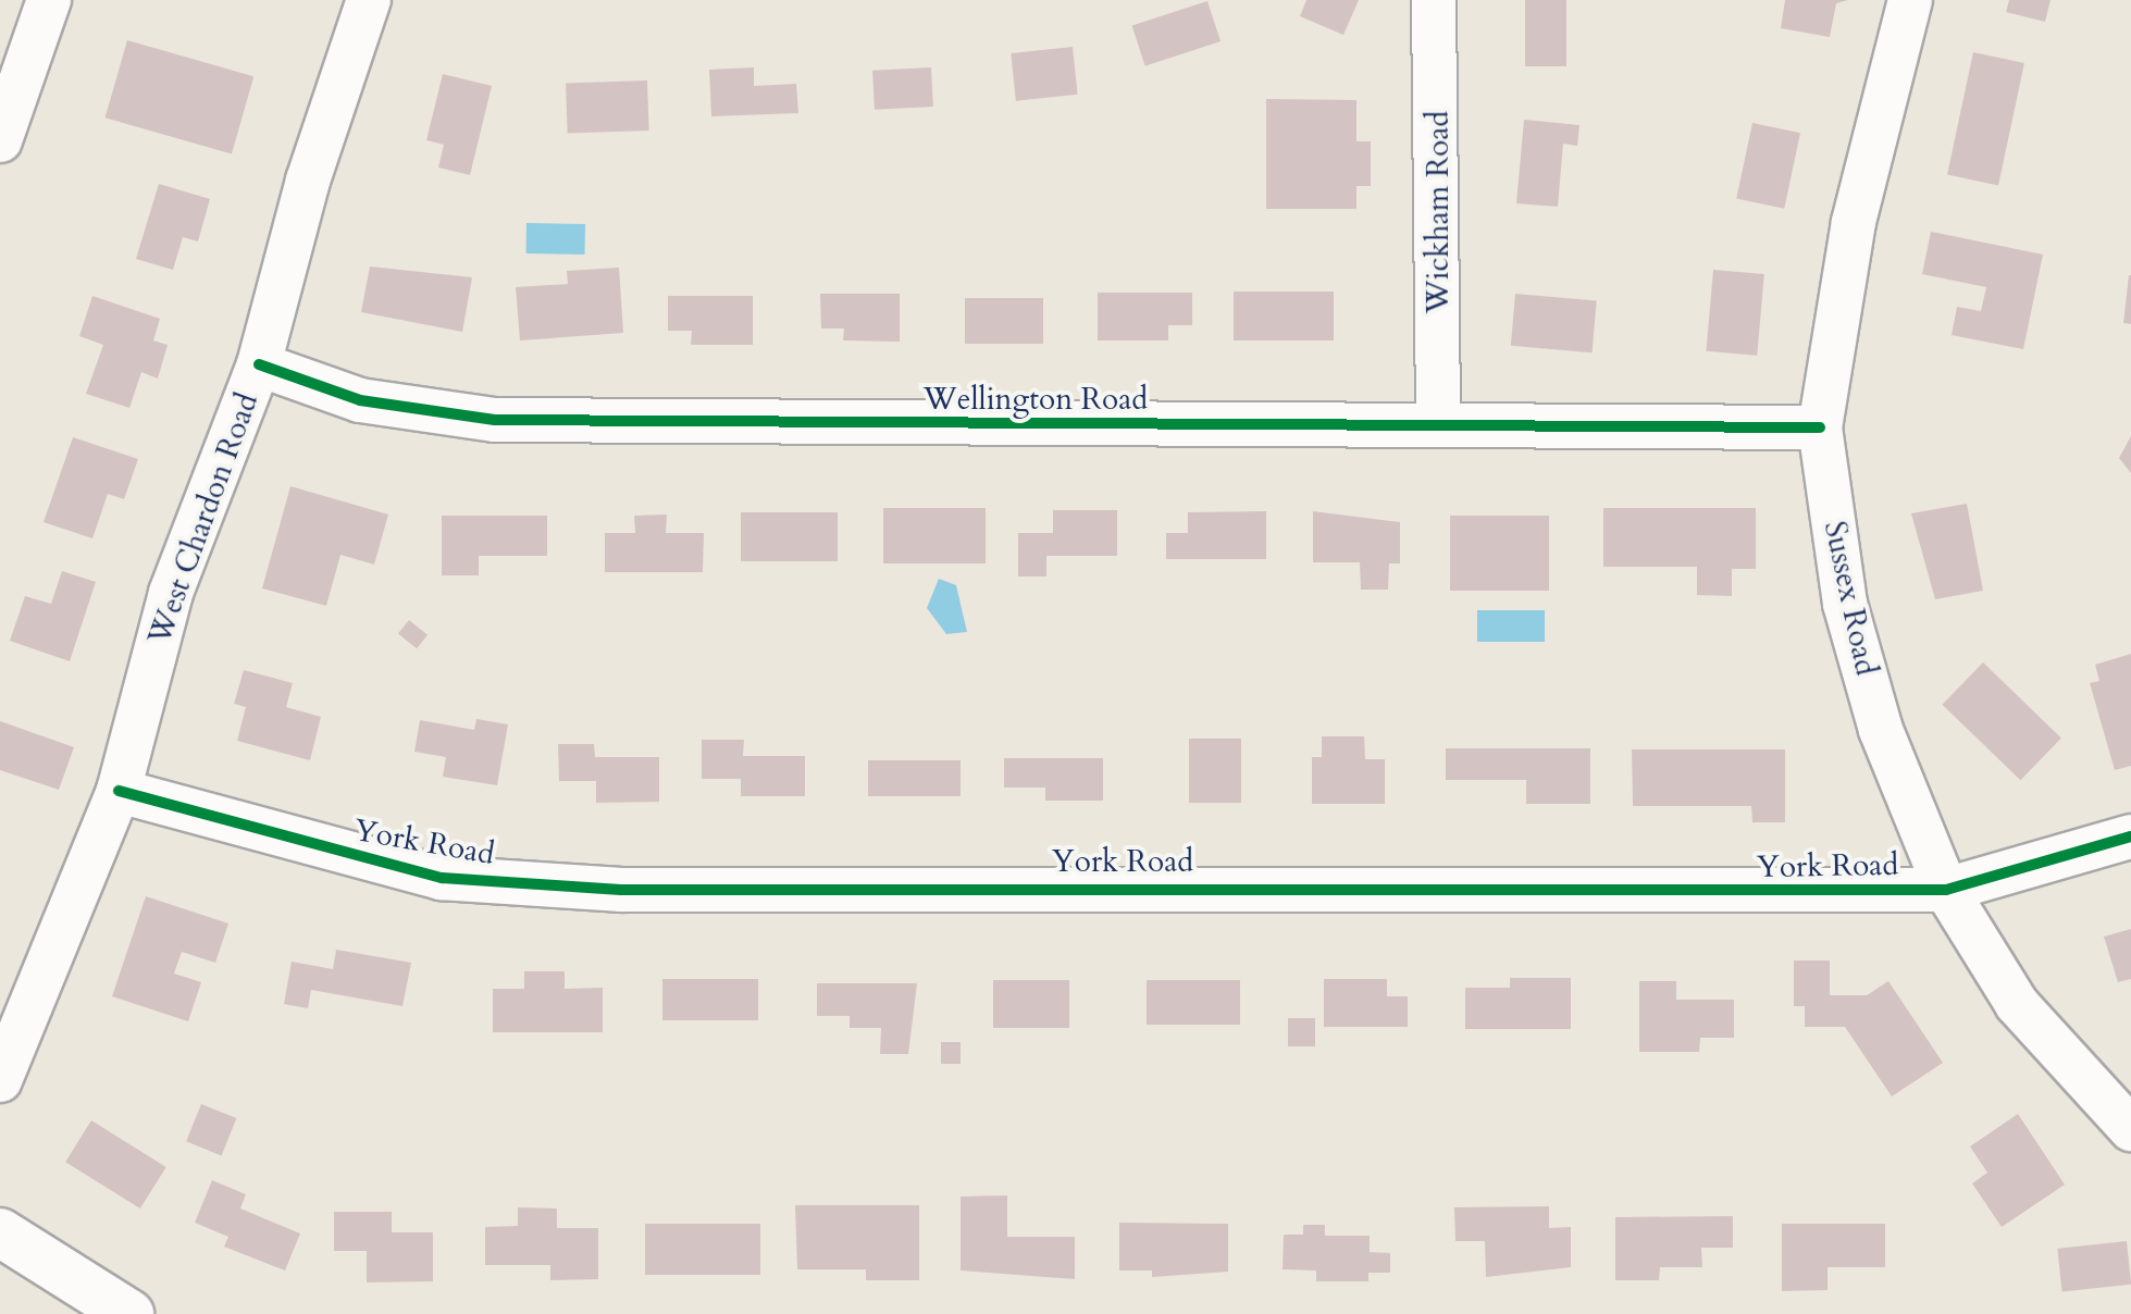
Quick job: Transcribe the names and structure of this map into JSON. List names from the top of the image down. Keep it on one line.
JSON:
{"streets":{"street":["Wickham Road","Wellington Road","West Chardon Road","Sussex Road","York Road"]},"crossings":[["Wickham Road","Wellington Road"],["Wellington Road","West Chardon Road"],["Wellington Road","Sussex Road"],["West Chardon Road","York Road"],["Sussex Road","York Road"]]}
